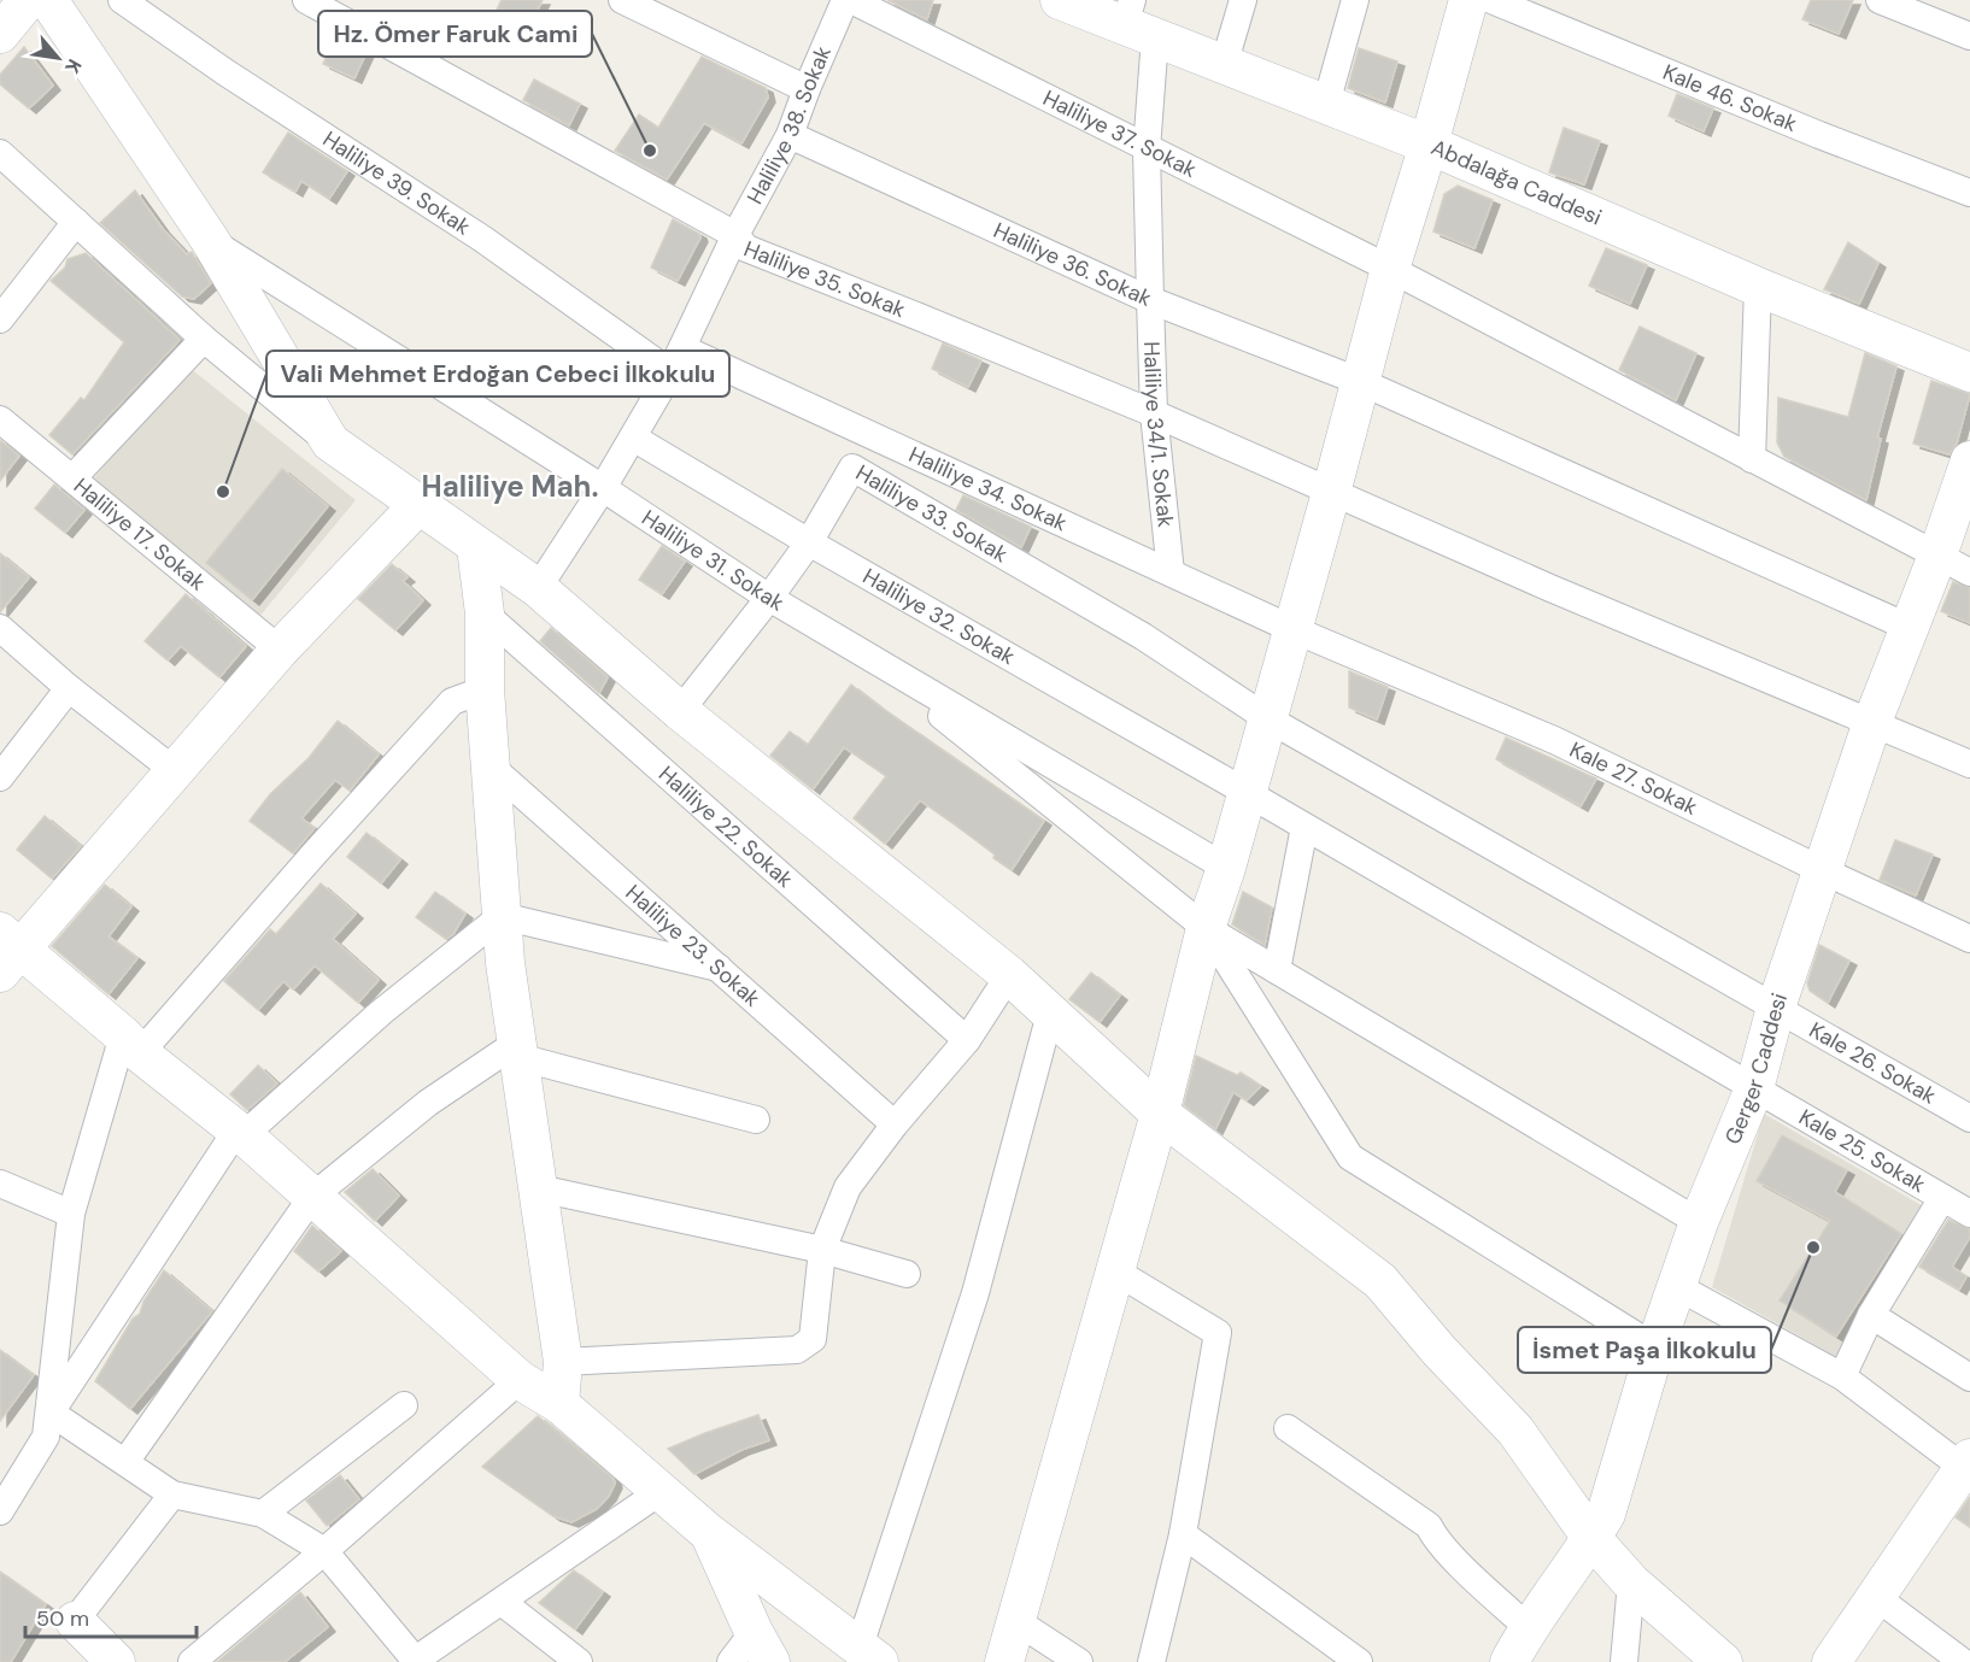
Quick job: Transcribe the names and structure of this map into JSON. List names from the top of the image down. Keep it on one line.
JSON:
{"streets":{"street":["Kale 46. Sokak","Haliliye 38. Sokak","Haliliye 37. Sokak","Abdalağa Caddesi","Haliliye 39. Sokak","Haliliye 36. Sokak","Haliliye 35. Sokak","Haliliye 34/1. Sokak","Haliliye 34. Sokak","Haliliye 33. Sokak","Haliliye 17. Sokak","Haliliye 31. Sokak","Haliliye 32. Sokak","Kale 27. Sokak","Haliliye 22. Sokak","Haliliye 23. Sokak","Kale 26. Sokak","Gerger Caddesi","Kale 25. Sokak"]},"crossings":[["Haliliye 38. Sokak","Haliliye 39. Sokak"],["Haliliye 38. Sokak","Haliliye 36. Sokak"],["Haliliye 38. Sokak","Haliliye 35. Sokak"],["Haliliye 38. Sokak","Haliliye 34. Sokak"],["Haliliye 38. Sokak","Haliliye 31. Sokak"],["Haliliye 38. Sokak","Haliliye 32. Sokak"],["Haliliye 37. Sokak","Haliliye 34/1. Sokak"],["Haliliye 37. Sokak","Gerger Caddesi"],["Abdalağa Caddesi","Haliliye 34/1. Sokak"],["Haliliye 36. Sokak","Haliliye 34/1. Sokak"],["Haliliye 36. Sokak","Gerger Caddesi"],["Haliliye 35. Sokak","Haliliye 34/1. Sokak"],["Haliliye 35. Sokak","Gerger Caddesi"],["Haliliye 34/1. Sokak","Haliliye 34. Sokak"],["Haliliye 34. Sokak","Kale 27. Sokak"],["Haliliye 33. Sokak","Haliliye 31. Sokak"],["Haliliye 33. Sokak","Haliliye 32. Sokak"],["Haliliye 33. Sokak","Kale 26. Sokak"],["Haliliye 33. Sokak","Gerger Caddesi"],["Haliliye 32. Sokak","Kale 25. Sokak"],["Kale 27. Sokak","Gerger Caddesi"],["Kale 26. Sokak","Gerger Caddesi"],["Gerger Caddesi","Kale 25. Sokak"]],"districts":["Haliliye Mah."],"places":["Hz. Ömer Faruk Cami","Vali Mehmet Erdoğan Cebeci İlkokulu","İsmet Paşa İlkokulu"],"scale_bar":"50 m","north":"bottom right"}
